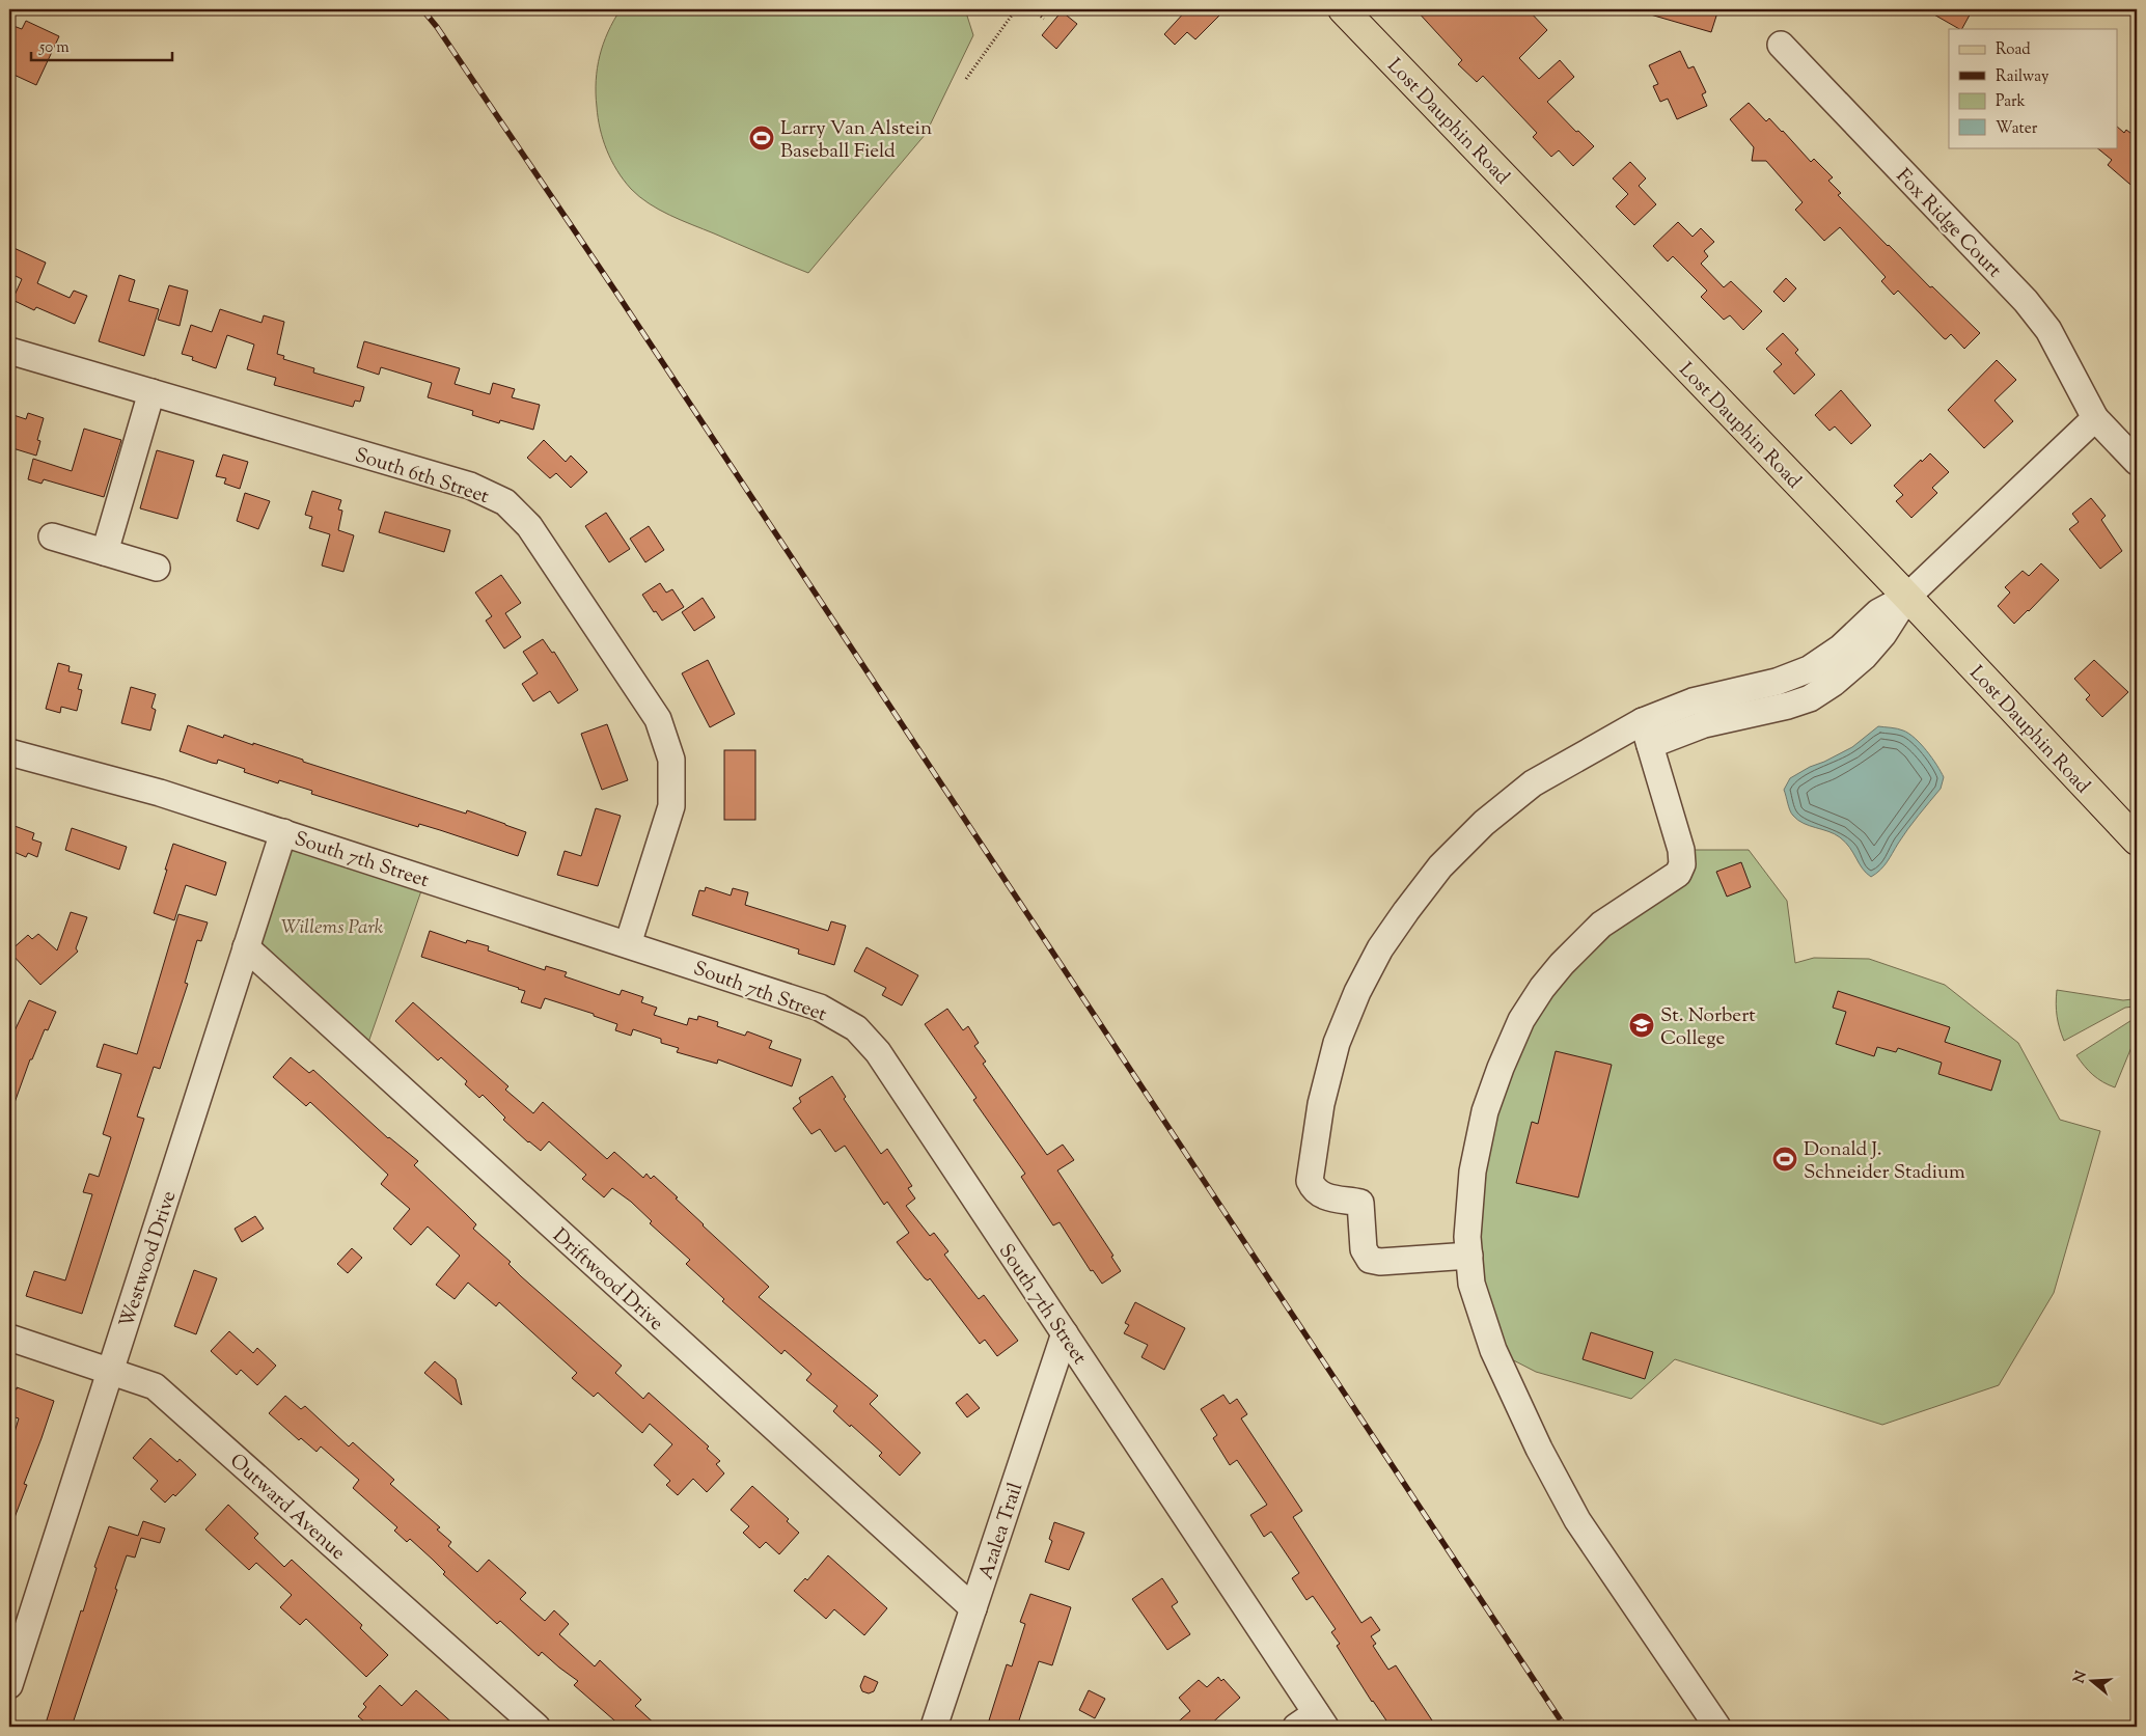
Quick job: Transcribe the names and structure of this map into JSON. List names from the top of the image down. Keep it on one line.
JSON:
{"streets":{"main road":["Lost Dauphin Road"],"street":["Fox Ridge Court","South 6th Street","South 7th Street","Westwood Drive","Driftwood Drive","Outward Avenue","Azalea Trail"]},"crossings":[["South 6th Street","South 7th Street"],["South 7th Street","Westwood Drive"],["South 7th Street","Azalea Trail"],["Westwood Drive","Driftwood Drive"],["Westwood Drive","Outward Avenue"],["Driftwood Drive","Azalea Trail"]],"parks":["Willems Park"],"places":{"sports":["Larry Van Alstein Baseball Field","Donald J. Schneider Stadium"],"school or university":["St. Norbert College"]},"legend":["Road","Railway","Park","Water"],"scale_bar":"50 m","north":"left"}
